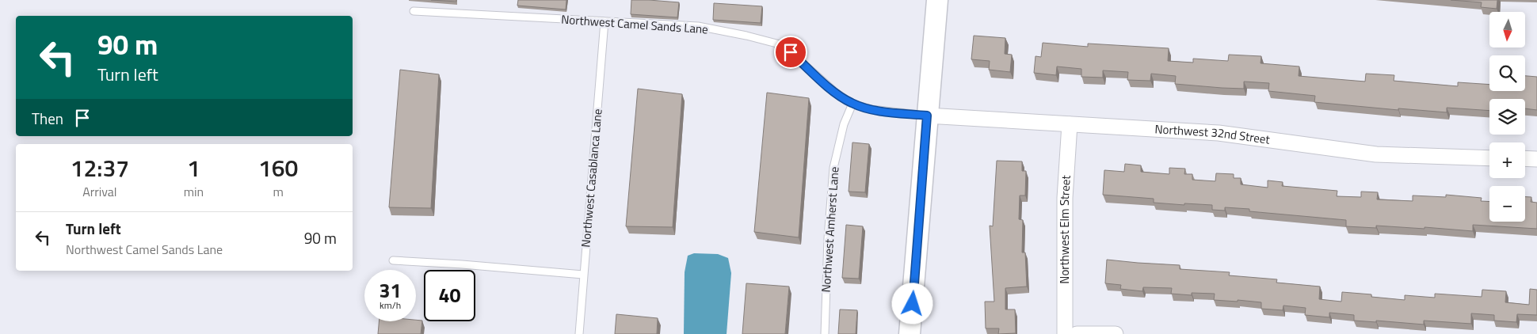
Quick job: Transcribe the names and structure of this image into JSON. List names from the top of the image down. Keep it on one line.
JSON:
{"streets":{"street":["Northwest 32nd Street","Northwest Elm Street"],"lane":["Northwest Camel Sands Lane","Northwest Casablanca Lane","Northwest Amherst Lane"]},"crossings":[["Northwest Camel Sands Lane","Northwest 32nd Street"],["Northwest Camel Sands Lane","Northwest Casablanca Lane"],["Northwest Camel Sands Lane","Northwest Amherst Lane"],["Northwest 32nd Street","Northwest Elm Street"]],"north":"bottom","page":{"map_buttons":["+","−"],"turn":["90 m","Turn left"],"then":"Then","eta":["12:37","Arrival","1","min","160","m"],"list":[{"name":"Turn left","note":"Northwest Camel Sands Lane","value":"90 m"}],"speed":"31 km/h","limit":"40"}}
